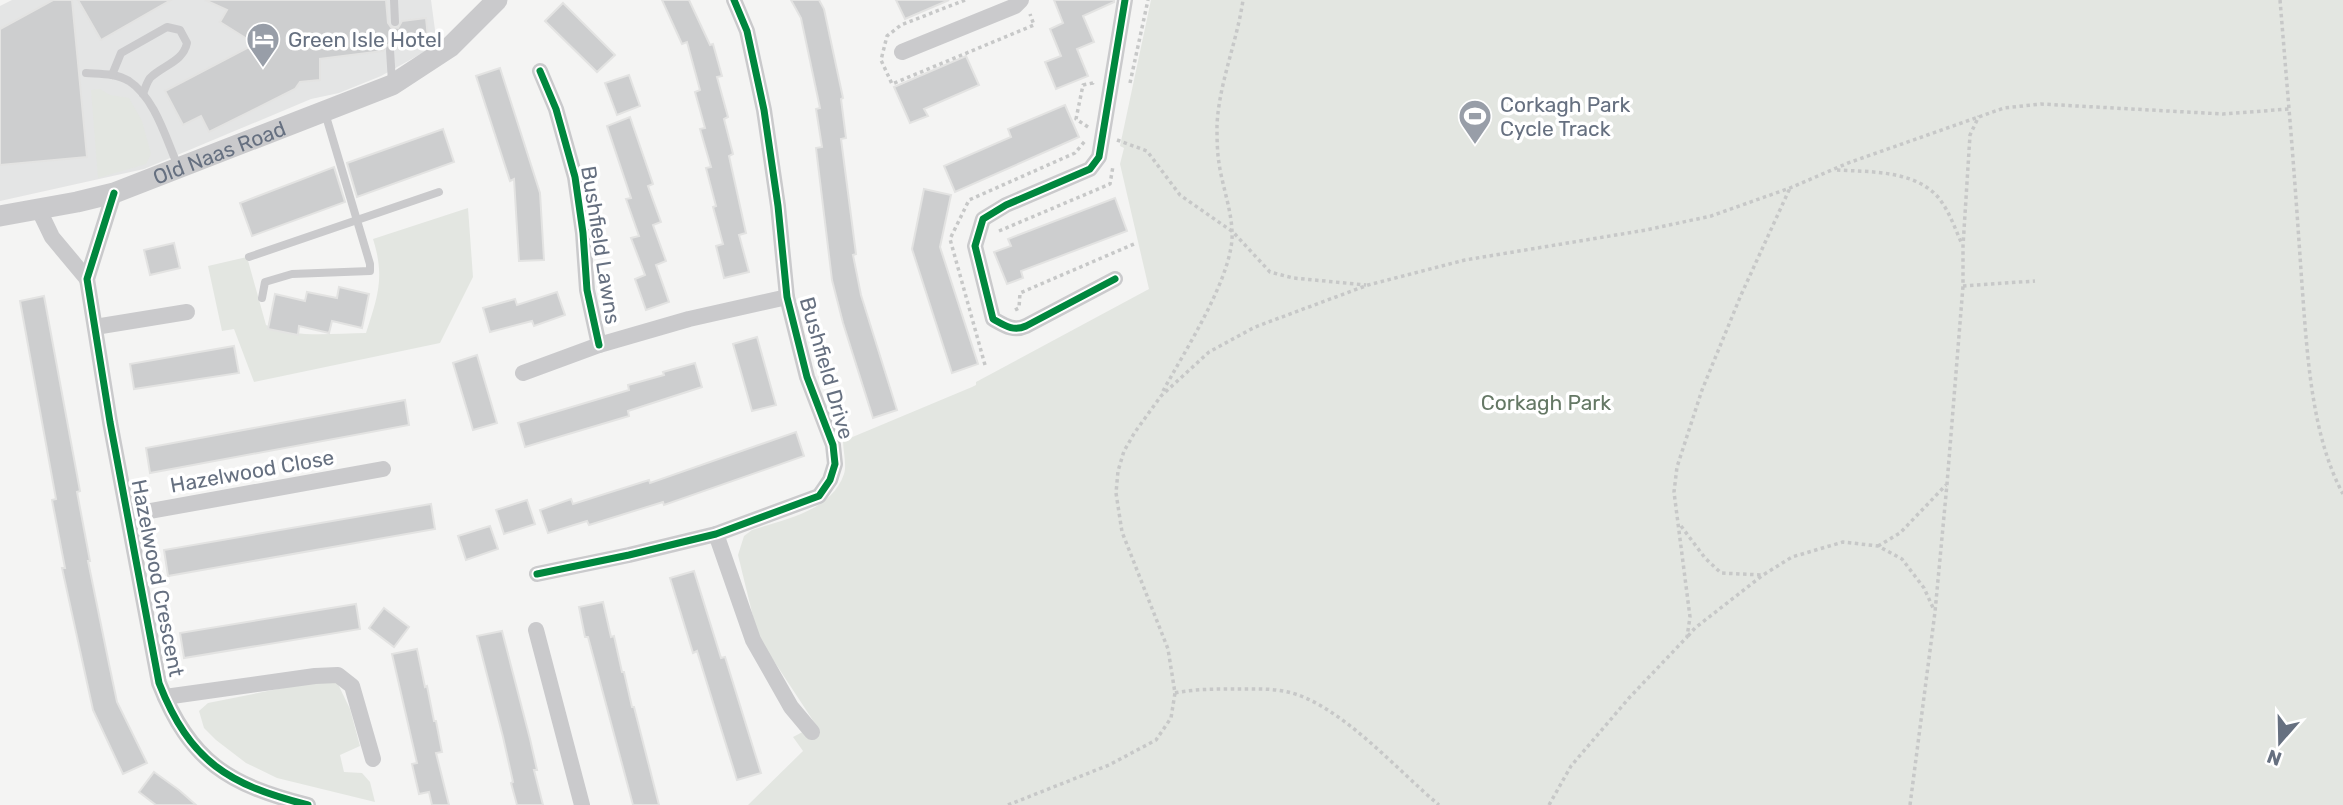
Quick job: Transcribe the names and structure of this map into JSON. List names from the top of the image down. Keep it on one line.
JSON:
{"streets":{"street":["Old Naas Road","Bushfield Lawns","Bushfield Drive","Hazelwood Close","Hazelwood Crescent"]},"crossings":[["Bushfield Lawns","Bushfield Drive"],["Hazelwood Close","Hazelwood Crescent"]],"parks":["Corkagh Park"],"places":{"hotel":["Green Isle Hotel"],"sports":["Corkagh Park Cycle Track"]},"north":"bottom"}
